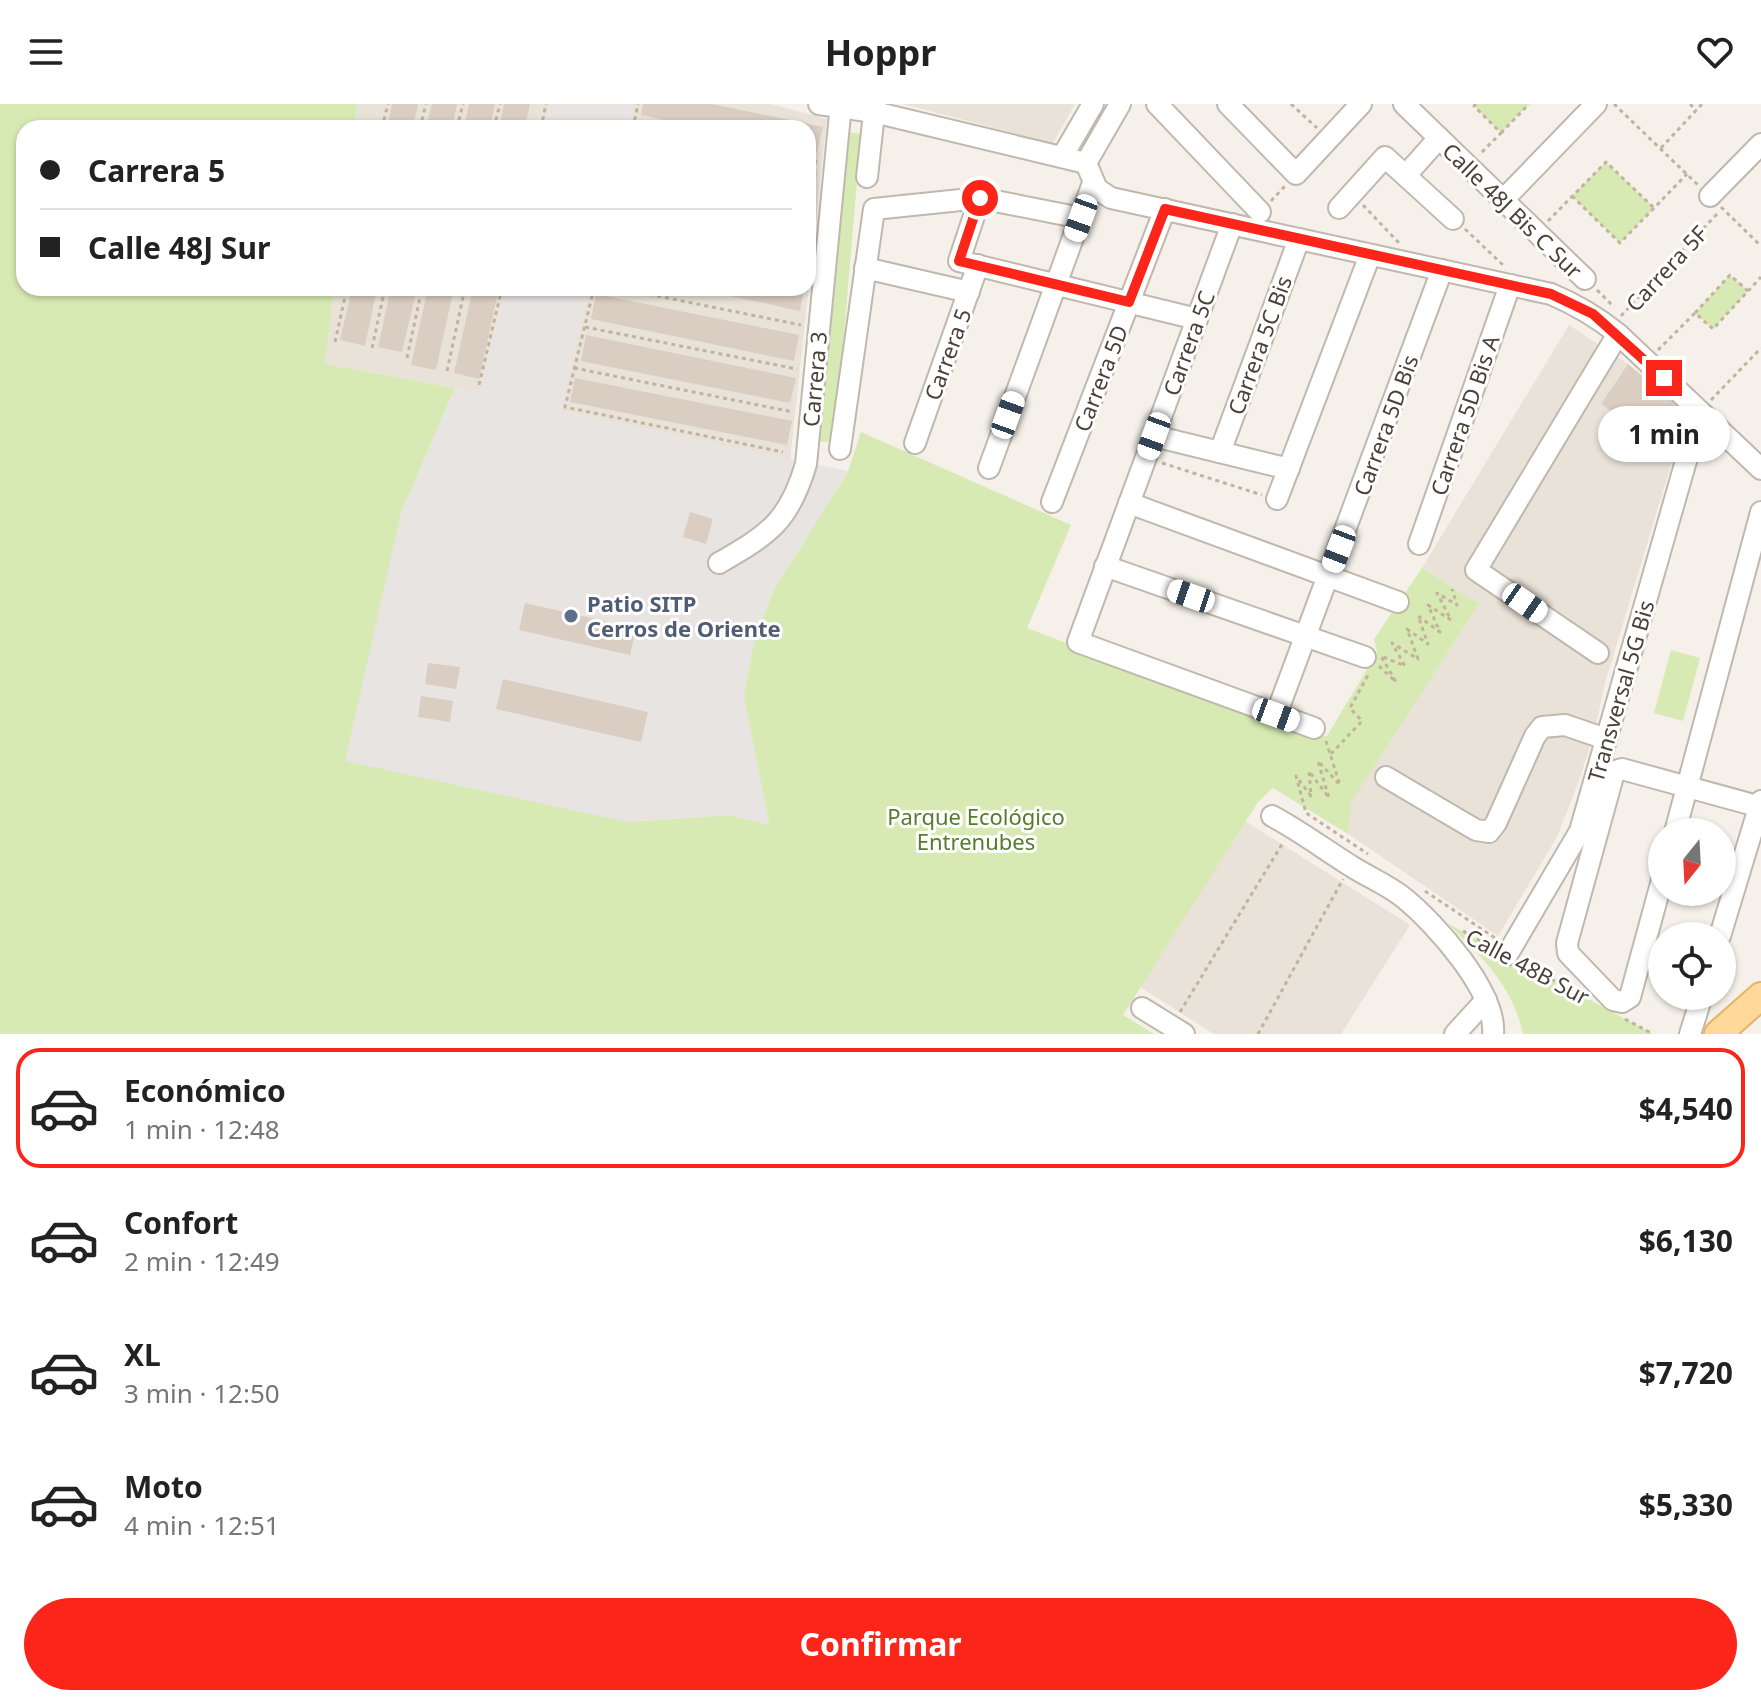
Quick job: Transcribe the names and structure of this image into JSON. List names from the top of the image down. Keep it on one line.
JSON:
{"streets":{"street":["Calle 48J Bis C Sur","Carrera 5F","Carrera 5C","Carrera 5C Bis","Carrera 5","Carrera 5D","Carrera 3","Carrera 5D Bis A","Carrera 5D Bis","Transversal 5G Bis","Calle 48B Sur"]},"crossings":[["Calle 48J Bis C Sur","Carrera 5F"],["Carrera 5C","Carrera 5D Bis"],["Carrera 5","Carrera 3"],["Transversal 5G Bis","Calle 48B Sur"]],"parks":["Parque Ecológico Entrenubes"],"places":["Patio SITP Cerros de Oriente"],"north":"bottom","page":{"header":"Hoppr","banner":["Carrera 5","Calle 48J Sur"],"bubble":"1 min","list":[{"name":"Económico","note":"1 min · 12:48","value":"$4,540"},{"name":"Confort","note":"2 min · 12:49","value":"$6,130"},{"name":"XL","note":"3 min · 12:50","value":"$7,720"},{"name":"Moto","note":"4 min · 12:51","value":"$5,330"}],"buttons":"Confirmar"}}
